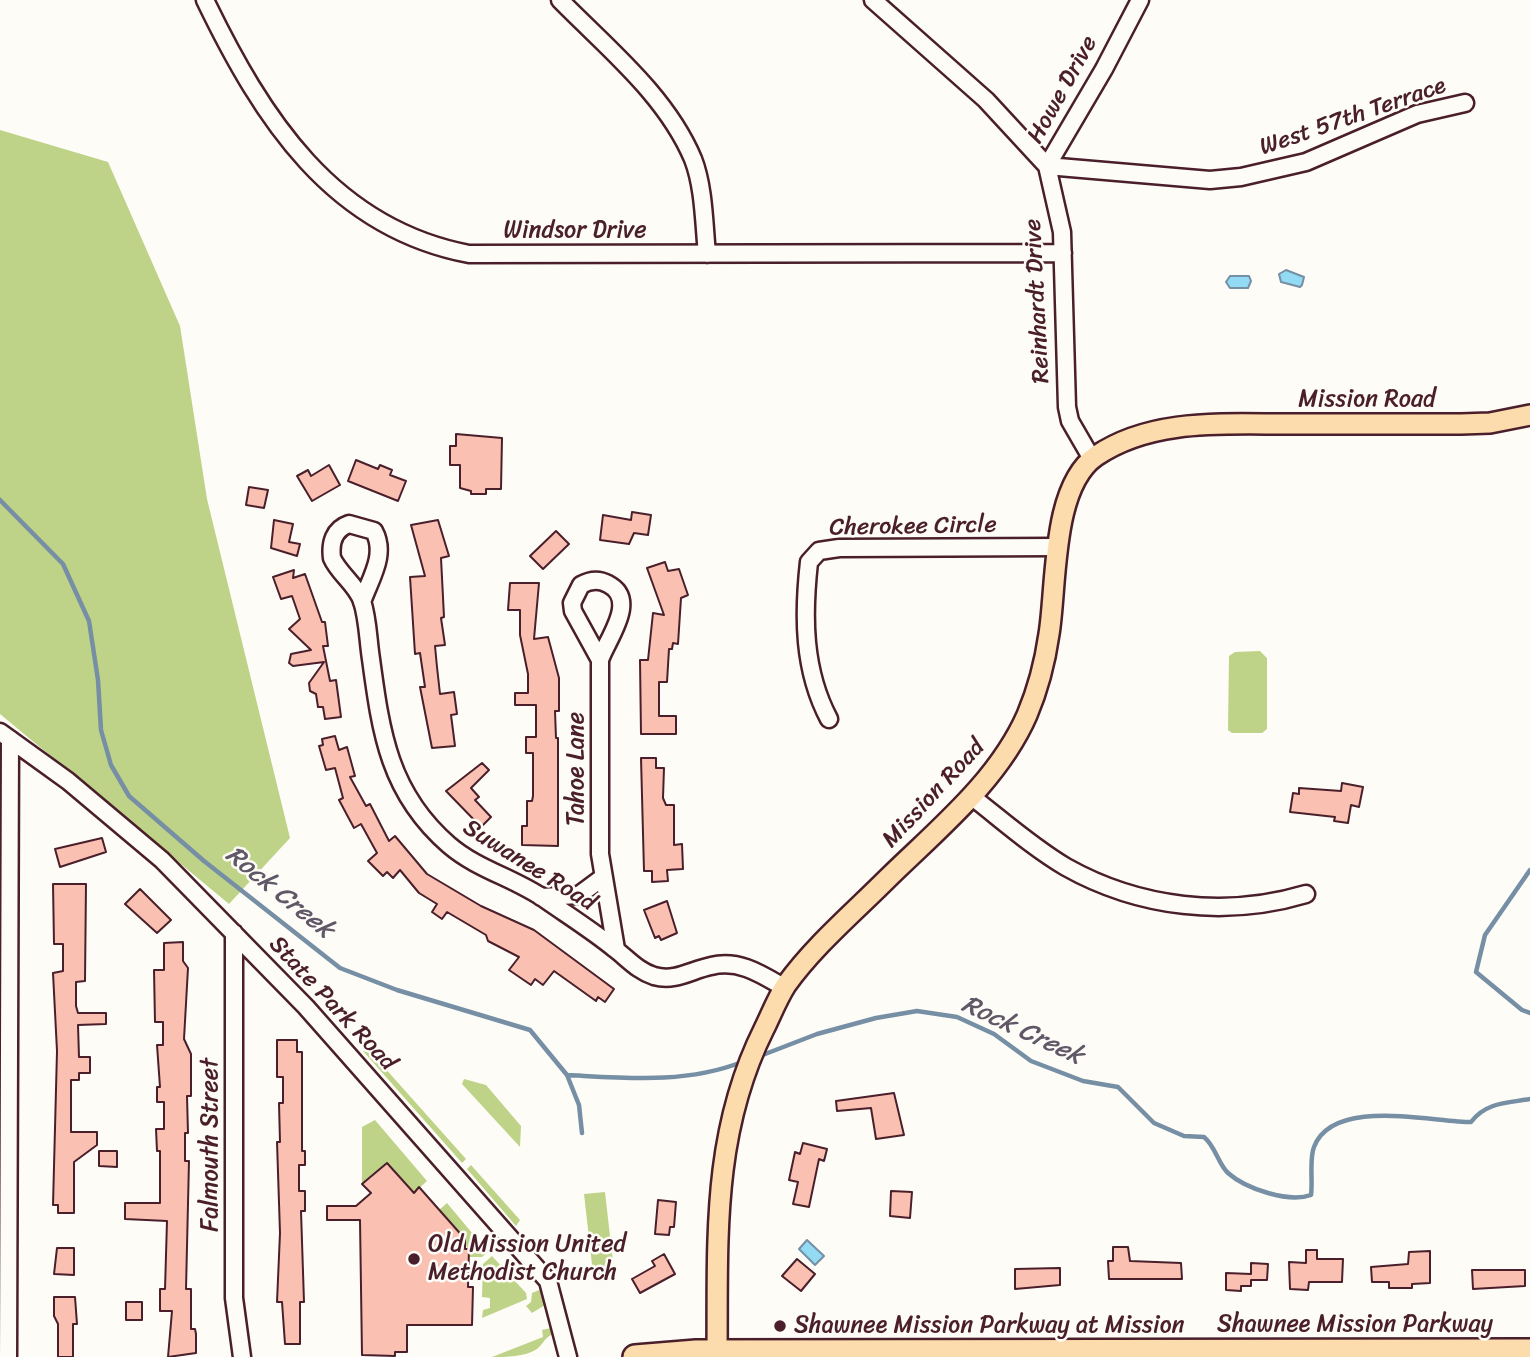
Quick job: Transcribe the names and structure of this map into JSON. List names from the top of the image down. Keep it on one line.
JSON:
{"streets":{"highway":["Shawnee Mission Parkway"],"main road":["Mission Road"],"street":["Howe Drive","West 57th Terrace","Windsor Drive","Reinhardt Drive","Cherokee Circle","Tahoe Lane","Suwanee Road","State Park Road","Falmouth Street"]},"crossings":[["Howe Drive","West 57th Terrace"],["Howe Drive","Reinhardt Drive"],["West 57th Terrace","Reinhardt Drive"],["Windsor Drive","Reinhardt Drive"],["Reinhardt Drive","Mission Road"],["Mission Road","Cherokee Circle"],["Mission Road","Suwanee Road"],["Mission Road","Shawnee Mission Parkway"],["Tahoe Lane","Suwanee Road"],["State Park Road","Falmouth Street"]],"water":["Rock Creek"],"places":["Old Mission United Methodist Church","Shawnee Mission Parkway at Mission"]}
